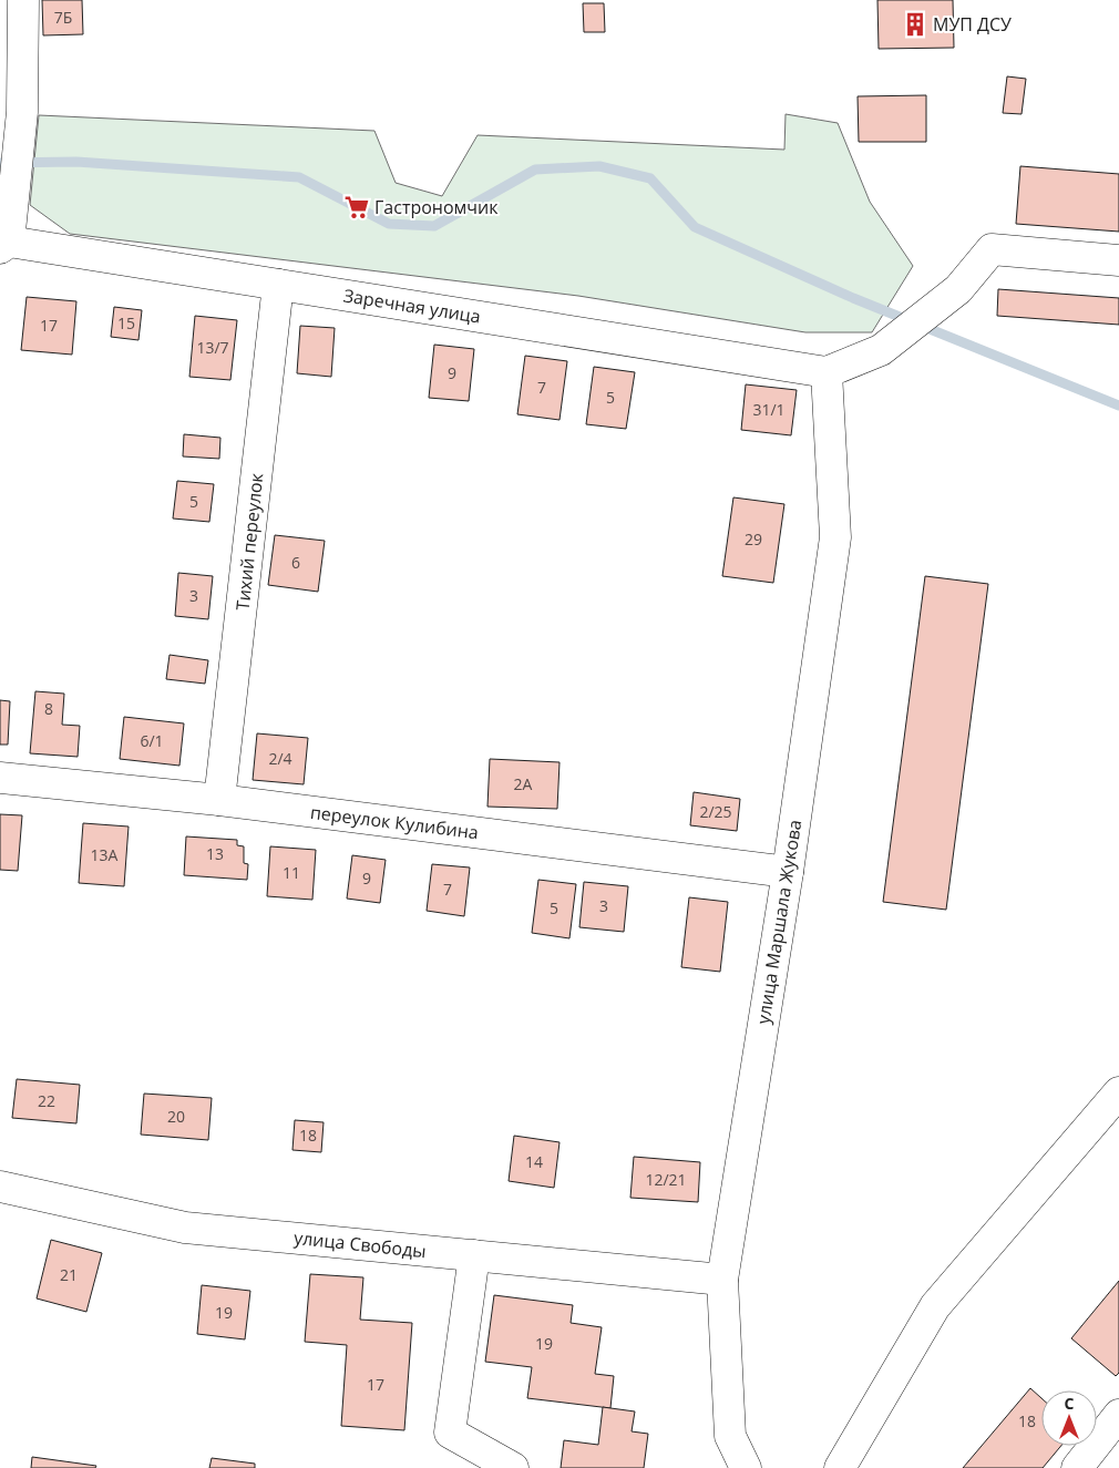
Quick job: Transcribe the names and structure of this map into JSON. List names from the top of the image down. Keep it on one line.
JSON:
{"streets":{"street":["Заречная улица","Тихий переулок","переулок Кулибина","улица Маршала Жукова","улица Свободы"]},"crossings":[["Заречная улица","Тихий переулок"],["Заречная улица","улица Маршала Жукова"],["Тихий переулок","переулок Кулибина"],["переулок Кулибина","улица Маршала Жукова"],["улица Маршала Жукова","улица Свободы"]],"places":{"building":["МУП ДСУ"],"supermarket":["Гастрономчик"]},"house_numbers":["7Б","15","17","13/7","9","7","5","31/1","5","29","6","3","8","6/1","2/4","2А","2/25","13","13А","11","9","7","3","5","22","20","18","14","12/21","21","19","19","17","18"],"north":"top"}
